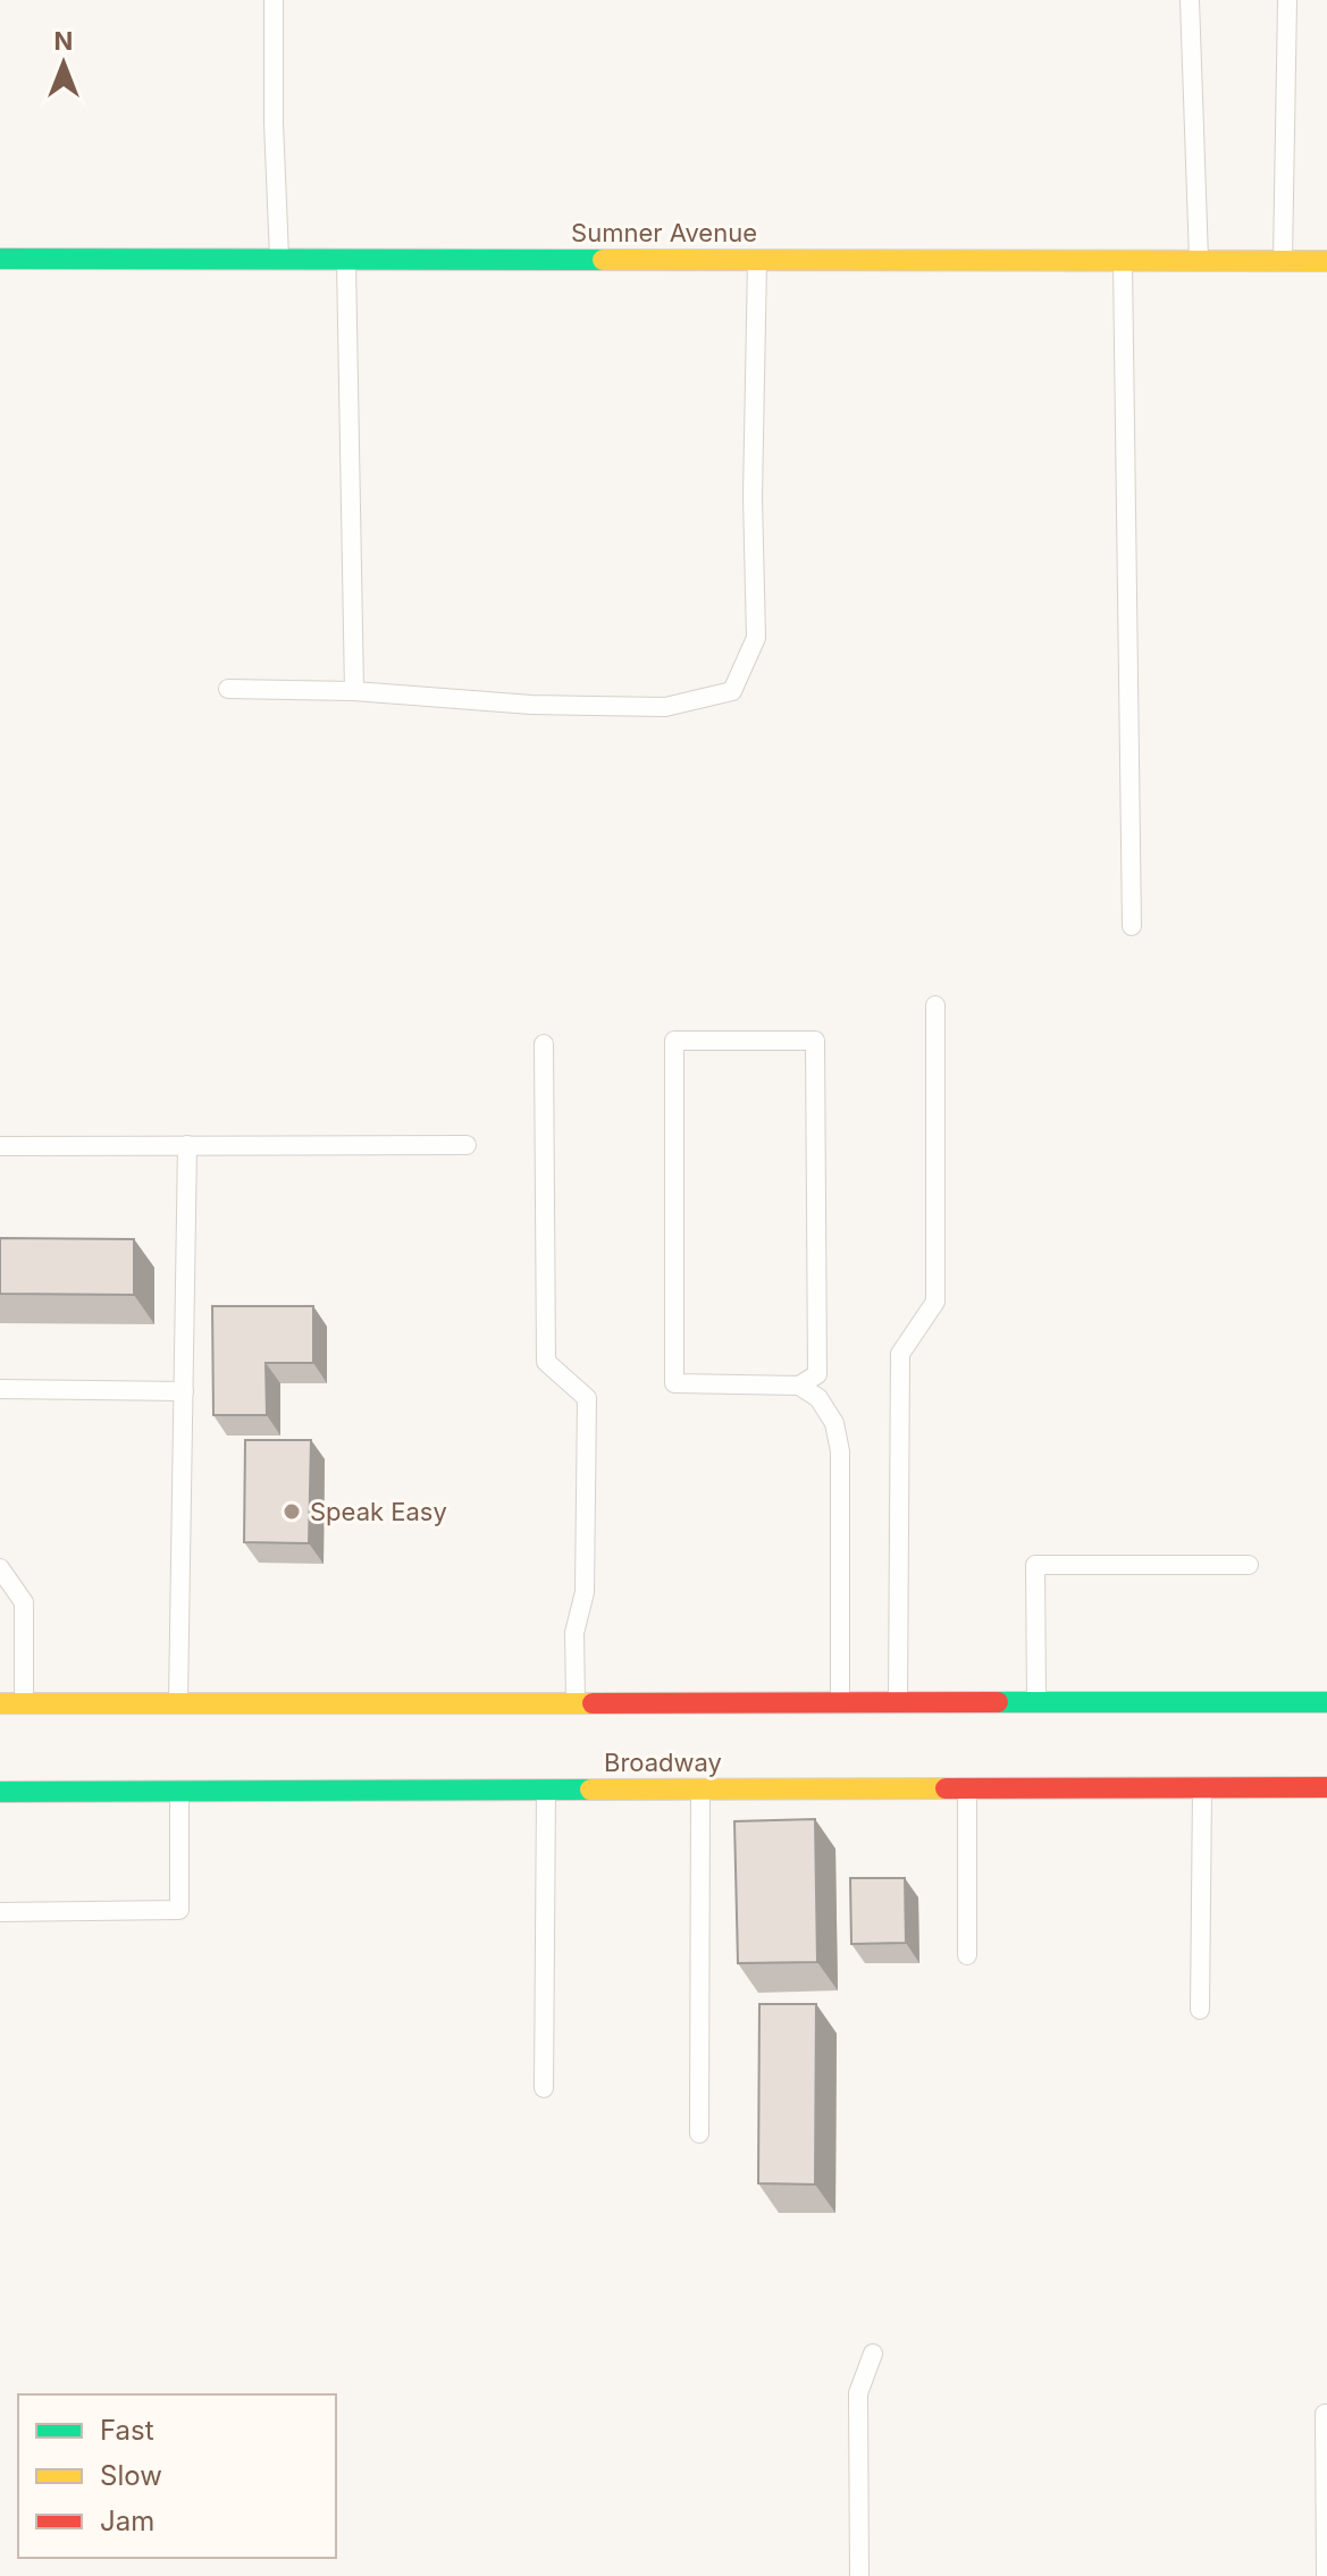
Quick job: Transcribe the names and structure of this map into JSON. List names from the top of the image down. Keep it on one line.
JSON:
{"streets":{"main road":["Sumner Avenue","Broadway"]},"places":["Speak Easy"],"legend":["Fast","Slow","Jam"],"north":"top"}
